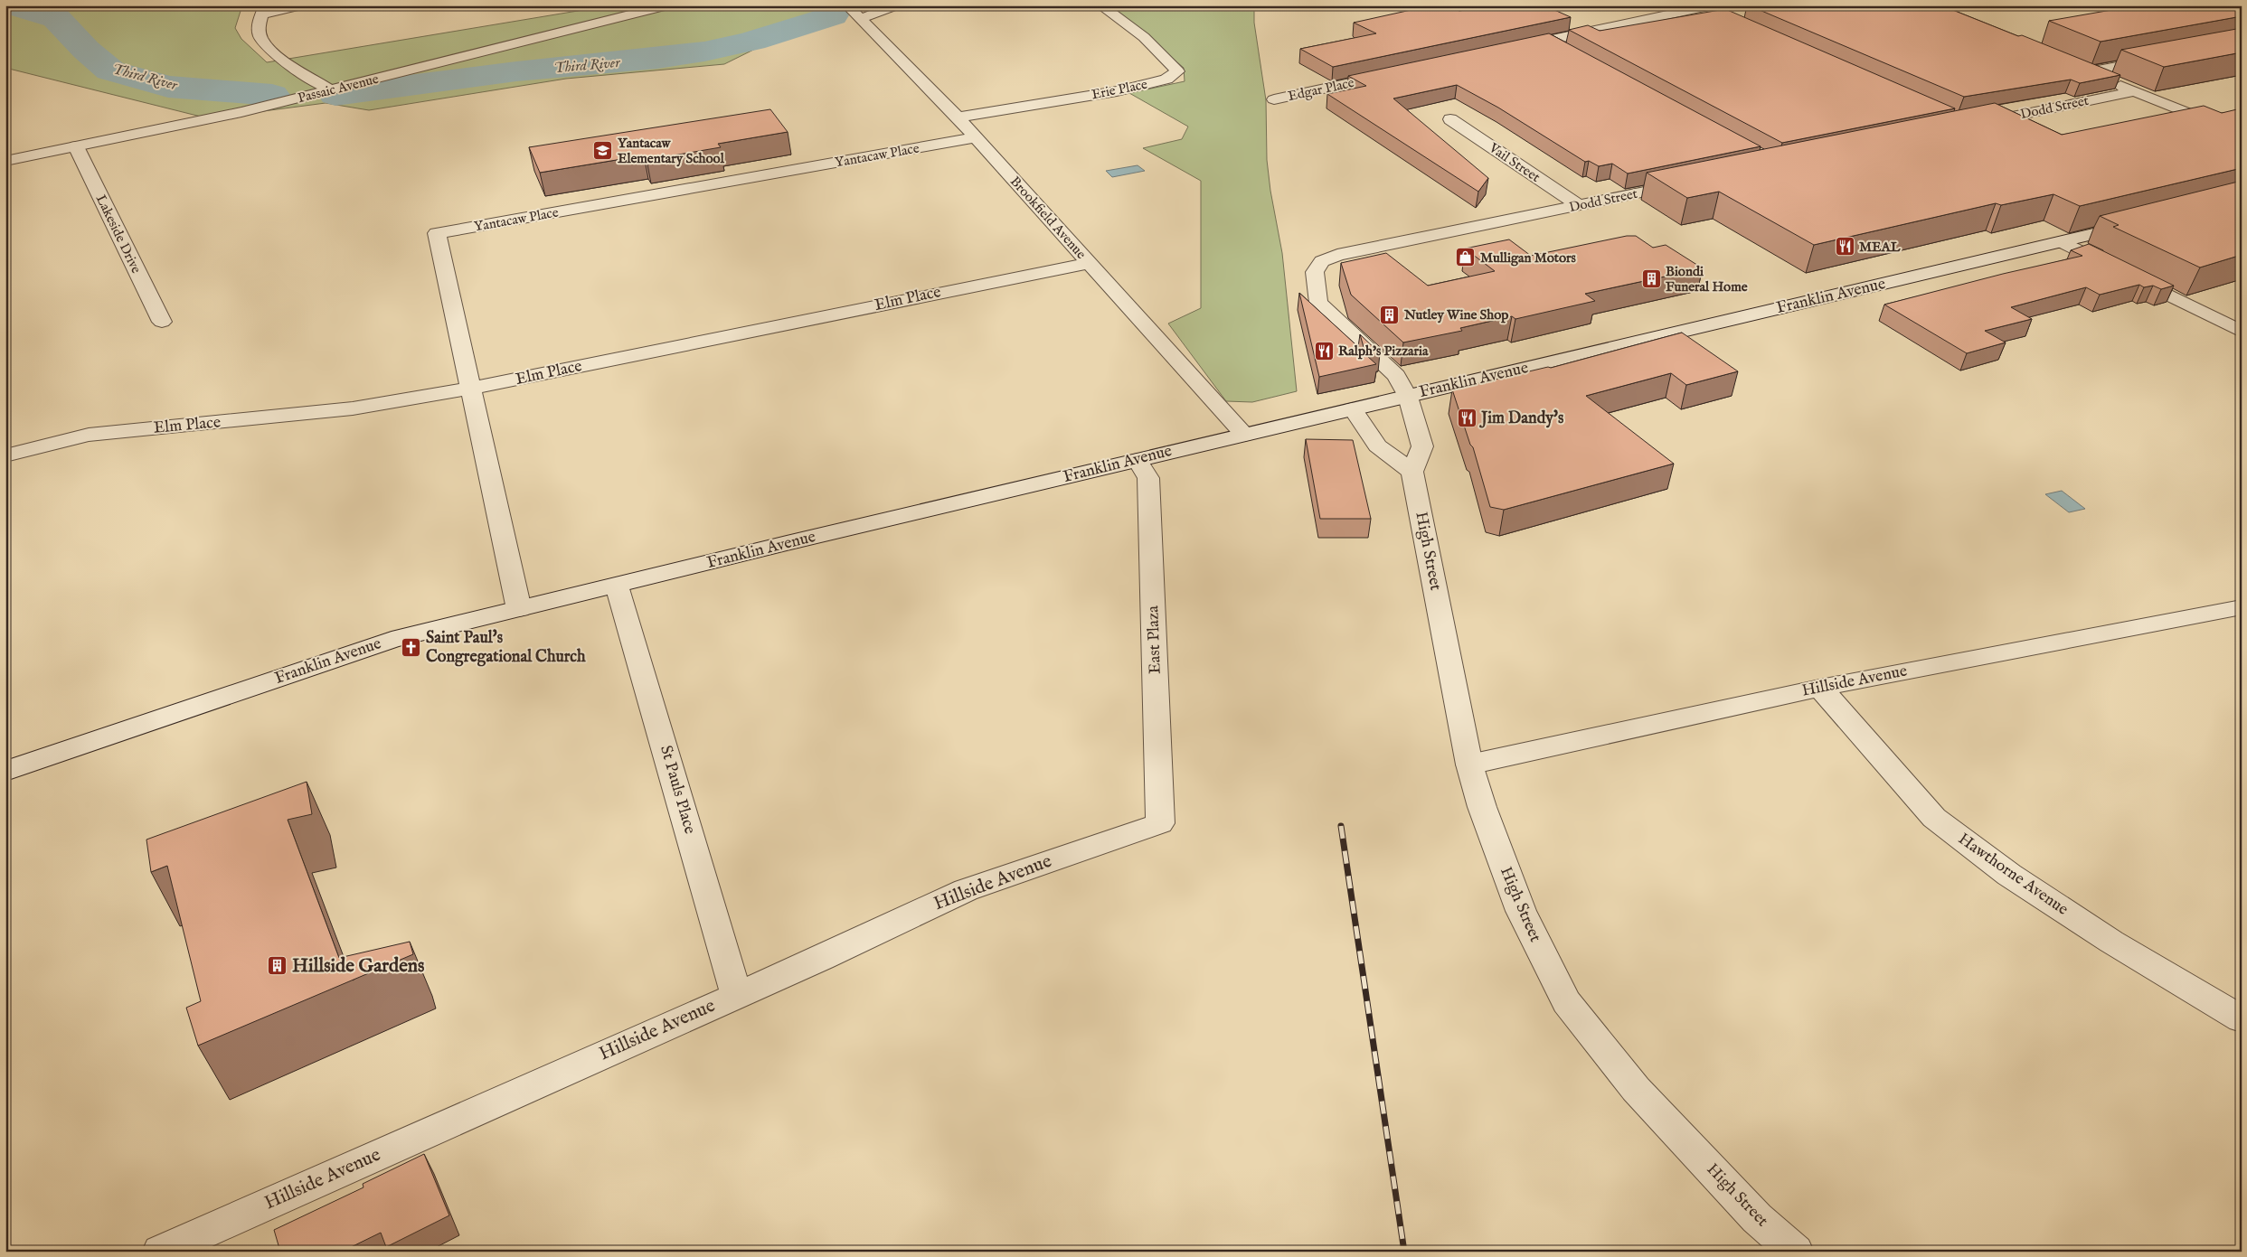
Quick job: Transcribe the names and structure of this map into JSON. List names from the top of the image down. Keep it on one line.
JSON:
{"streets":{"street":["Passaic Avenue","Erie Place","Edgar Place","Dodd Street","Yantacaw Place","Vail Street","Brookfield Avenue","Lakeside Drive","Franklin Avenue","Elm Place","High Street","East Plaza","Hillside Avenue","St Pauls Place","Hawthorne Avenue"]},"crossings":[["Passaic Avenue","Lakeside Drive"],["Erie Place","Brookfield Avenue"],["Dodd Street","Vail Street"],["Dodd Street","Franklin Avenue"],["Yantacaw Place","Brookfield Avenue"],["Yantacaw Place","Franklin Avenue"],["Yantacaw Place","Elm Place"],["Brookfield Avenue","Franklin Avenue"],["Brookfield Avenue","Elm Place"],["Franklin Avenue","East Plaza"],["Franklin Avenue","St Pauls Place"],["High Street","Hillside Avenue"],["East Plaza","Hillside Avenue"],["Hillside Avenue","St Pauls Place"],["Hillside Avenue","Hawthorne Avenue"]],"water":["Third River"],"places":{"school or university":["Yantacaw Elementary School"],"restaurant":["MEAL","Ralph's Pizzaria","Jim Dandy's"],"shop":["Mulligan Motors"],"building":["Biondi Funeral Home","Nutley Wine Shop","Hillside Gardens"],"church":["Saint Paul's Congregational Church"]}}
